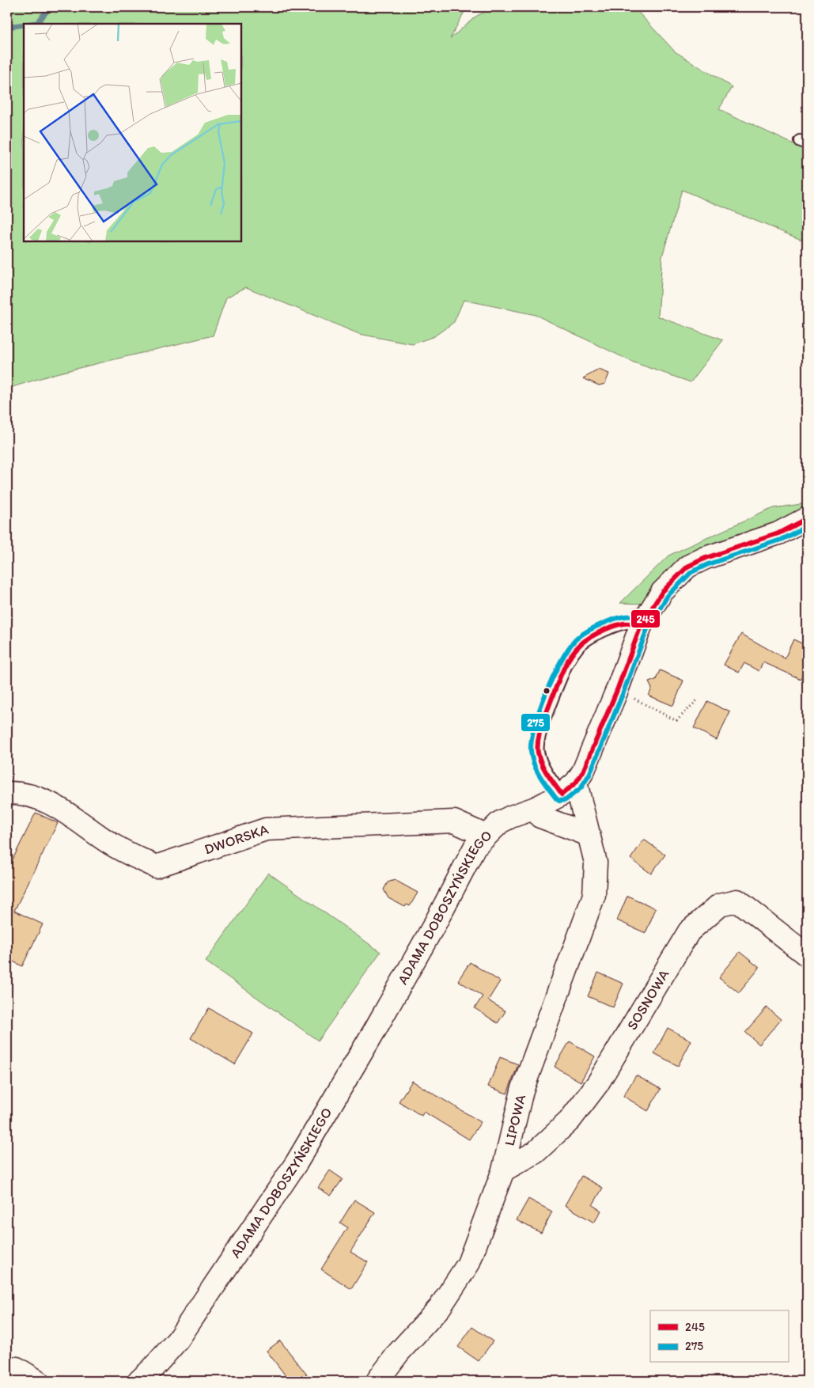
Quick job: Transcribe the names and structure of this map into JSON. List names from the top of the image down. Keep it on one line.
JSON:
{"streets":{"street":["DWORSKA","ADAMA DOBOSZYŃSKIEGO","SOSNOWA","LIPOWA"]},"crossings":[["DWORSKA","ADAMA DOBOSZYŃSKIEGO"],["ADAMA DOBOSZYŃSKIEGO","LIPOWA"],["SOSNOWA","LIPOWA"]],"lines":["transit line 245","transit line 275"],"legend":["245","275"]}
